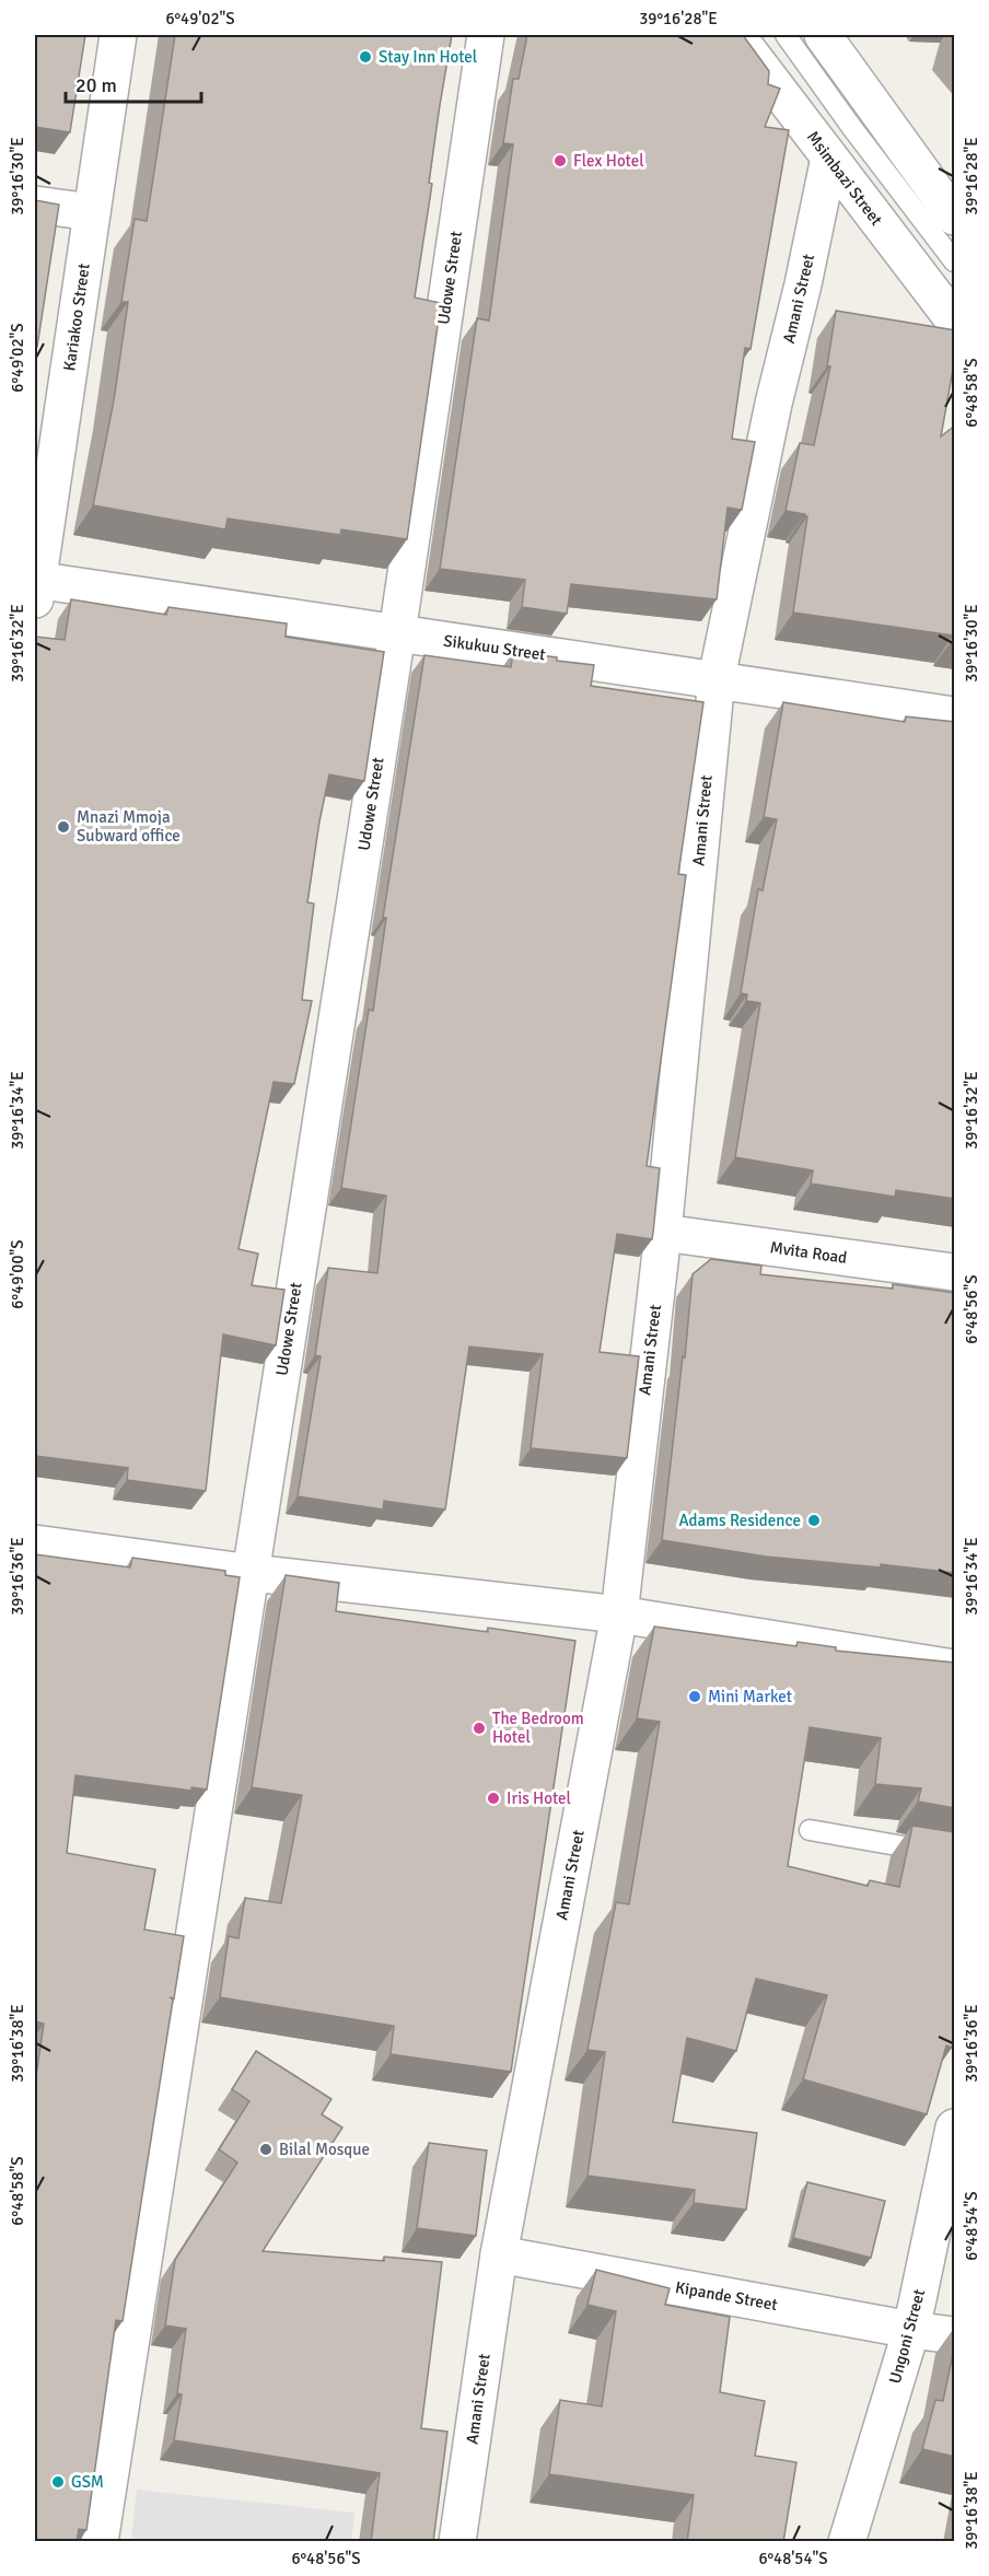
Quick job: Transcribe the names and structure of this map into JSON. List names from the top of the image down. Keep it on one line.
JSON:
{"streets":{"street":["Msimbazi Street","Udowe Street","Amani Street","Kariakoo Street","Sikukuu Street","Mvita Road","Kipande Street","Ungoni Street"]},"crossings":[["Msimbazi Street","Amani Street"],["Udowe Street","Sikukuu Street"],["Amani Street","Sikukuu Street"],["Amani Street","Mvita Road"],["Amani Street","Kipande Street"],["Kariakoo Street","Sikukuu Street"],["Kipande Street","Ungoni Street"]],"places":["Stay Inn Hotel","Flex Hotel","Mnazi Mmoja Subward office","Adams Residence","Mini Market","The Bedroom Hotel","Iris Hotel","Bilal Mosque","GSM"],"scale_bar":"20 m","coordinates":["6°49'02\"S","39°16'28\"E","39°16'30\"E","6°48'58\"S","39°16'32\"E","39°16'34\"E","6°49'00\"S","6°48'56\"S","39°16'36\"E","39°16'38\"E","6°48'54\"S"]}
